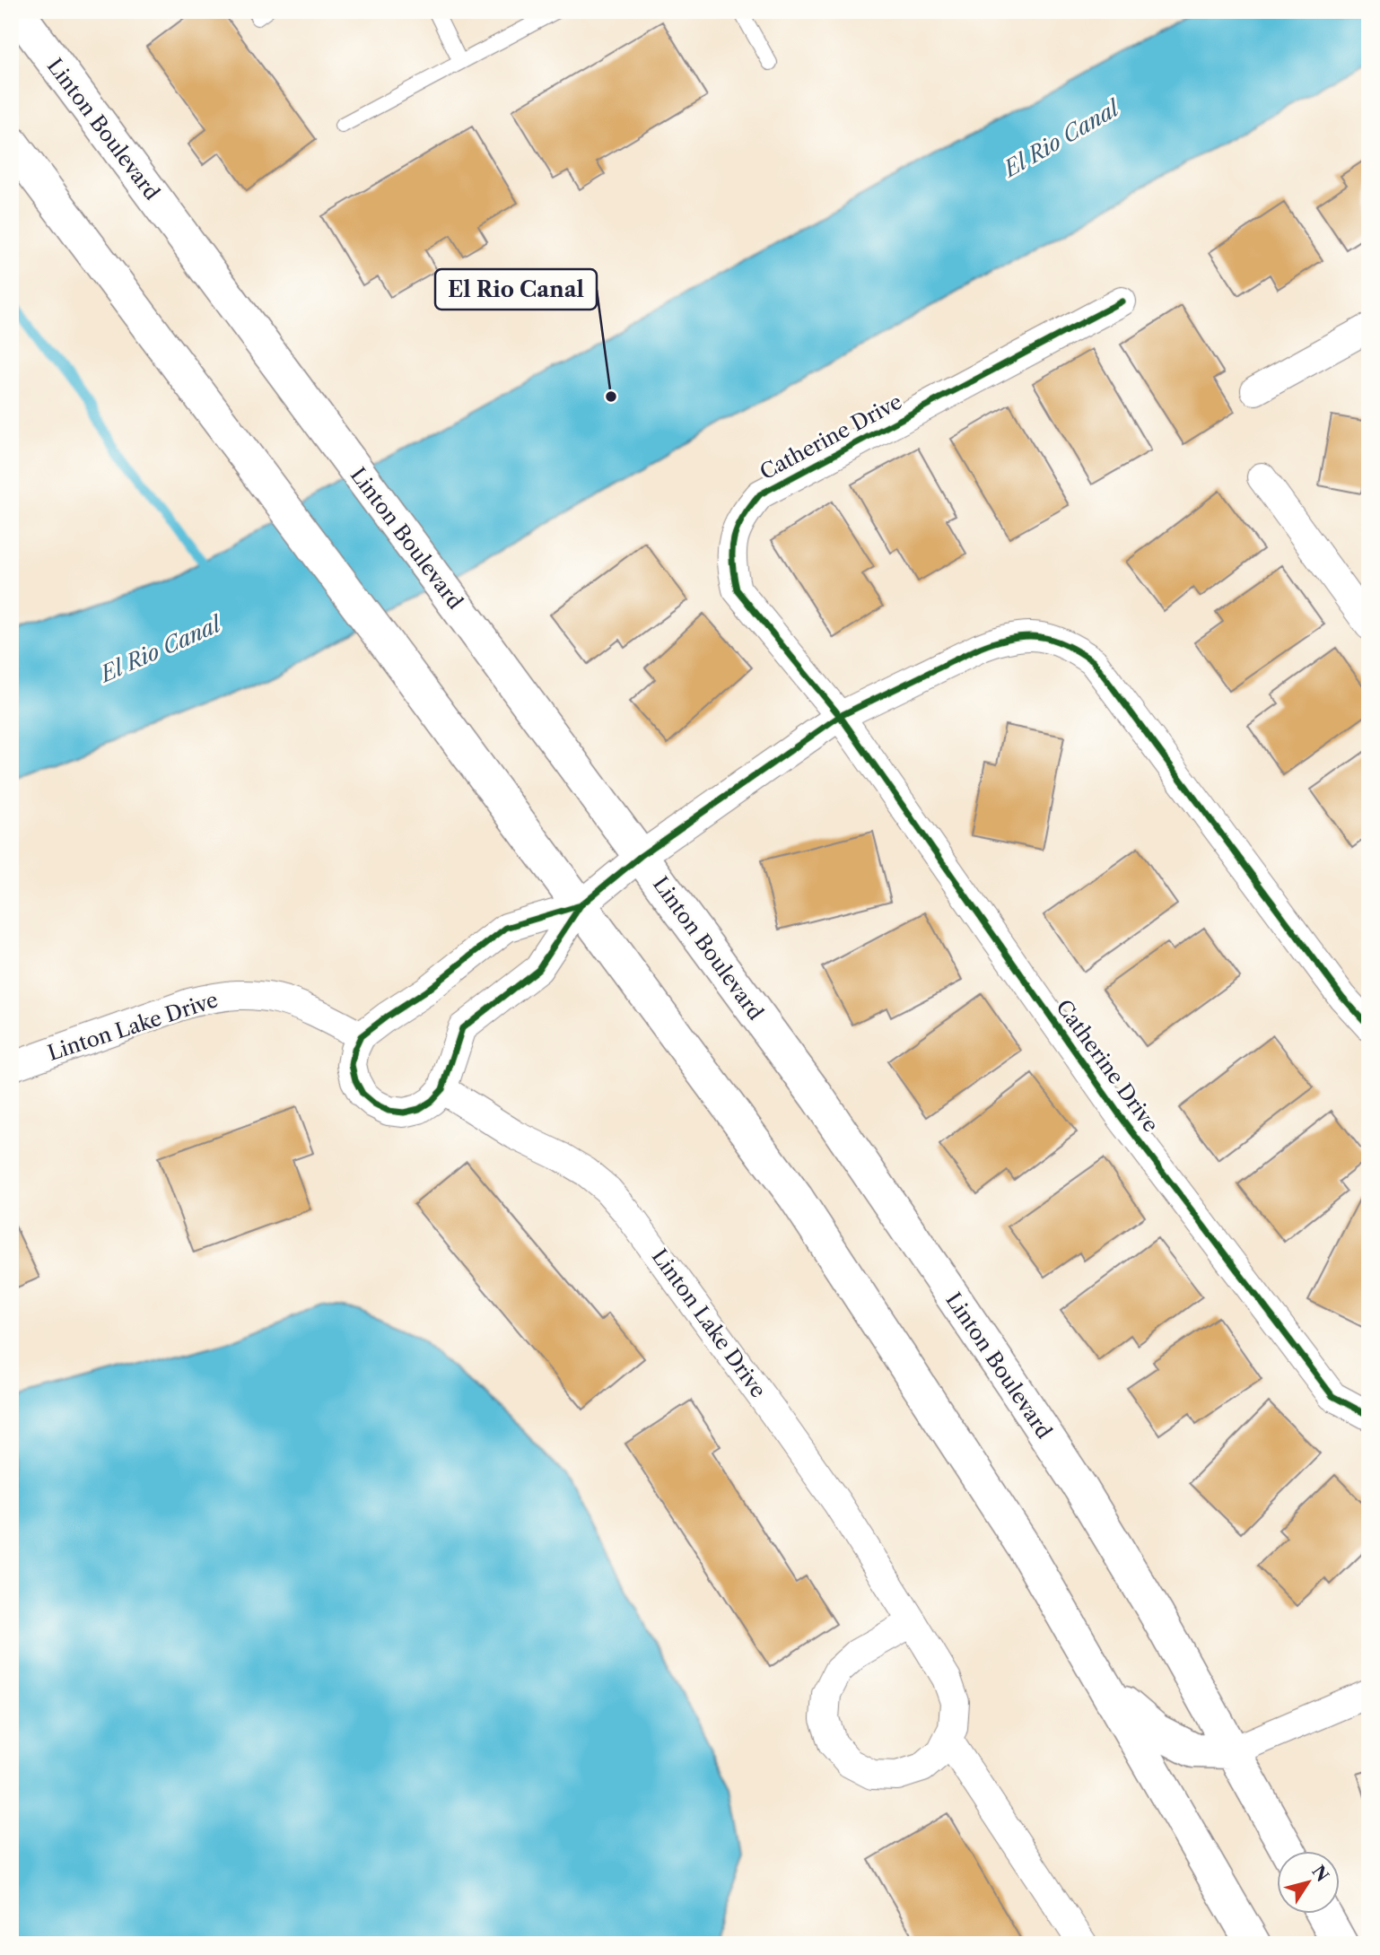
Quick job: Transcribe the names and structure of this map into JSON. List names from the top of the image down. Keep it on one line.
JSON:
{"streets":{"main road":["Linton Boulevard"],"street":["Catherine Drive","Linton Lake Drive"]},"water":["El Rio Canal"],"places":["El Rio Canal"],"north":"top right"}
